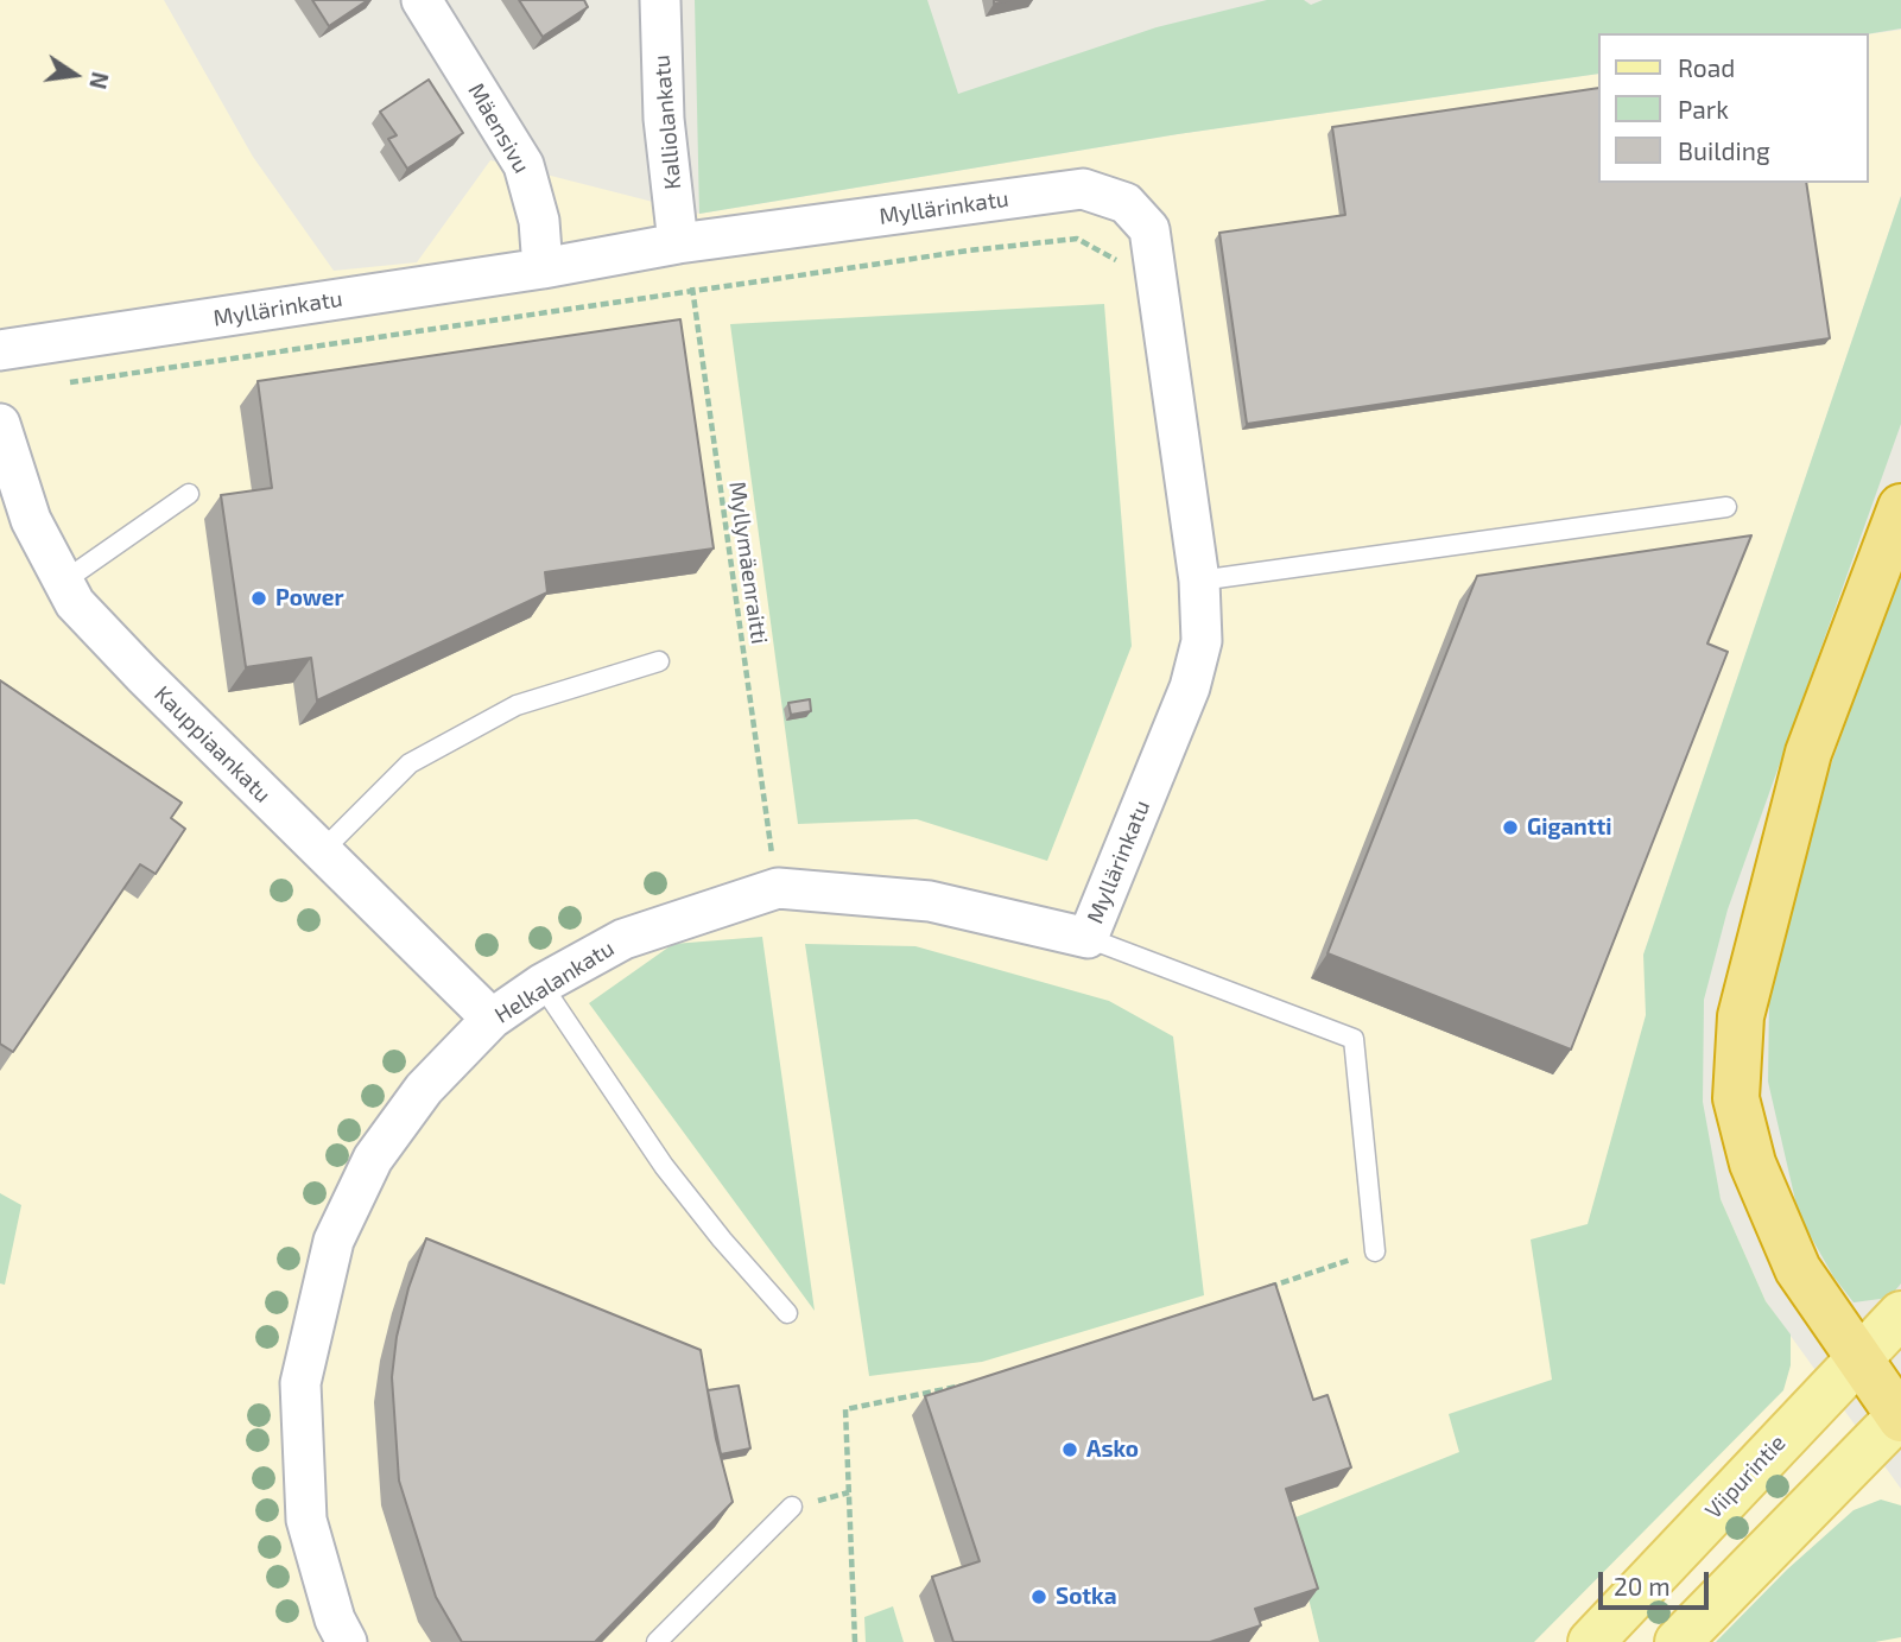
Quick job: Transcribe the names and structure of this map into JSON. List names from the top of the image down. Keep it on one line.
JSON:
{"streets":{"main road":["Viipurintie"],"street":["Kalliolankatu","Mäensivu","Myllärinkatu","Kauppiaankatu","Helkalankatu"],"path":["Myllymäenraitti"]},"crossings":[["Kalliolankatu","Myllärinkatu"],["Kalliolankatu","Myllymäenraitti"],["Mäensivu","Myllärinkatu"],["Myllärinkatu","Myllymäenraitti"],["Myllärinkatu","Helkalankatu"],["Myllymäenraitti","Helkalankatu"],["Kauppiaankatu","Helkalankatu"]],"places":["Power","Gigantti","Asko","Sotka"],"legend":["Road","Park","Building"],"scale_bar":"20 m","north":"right"}
